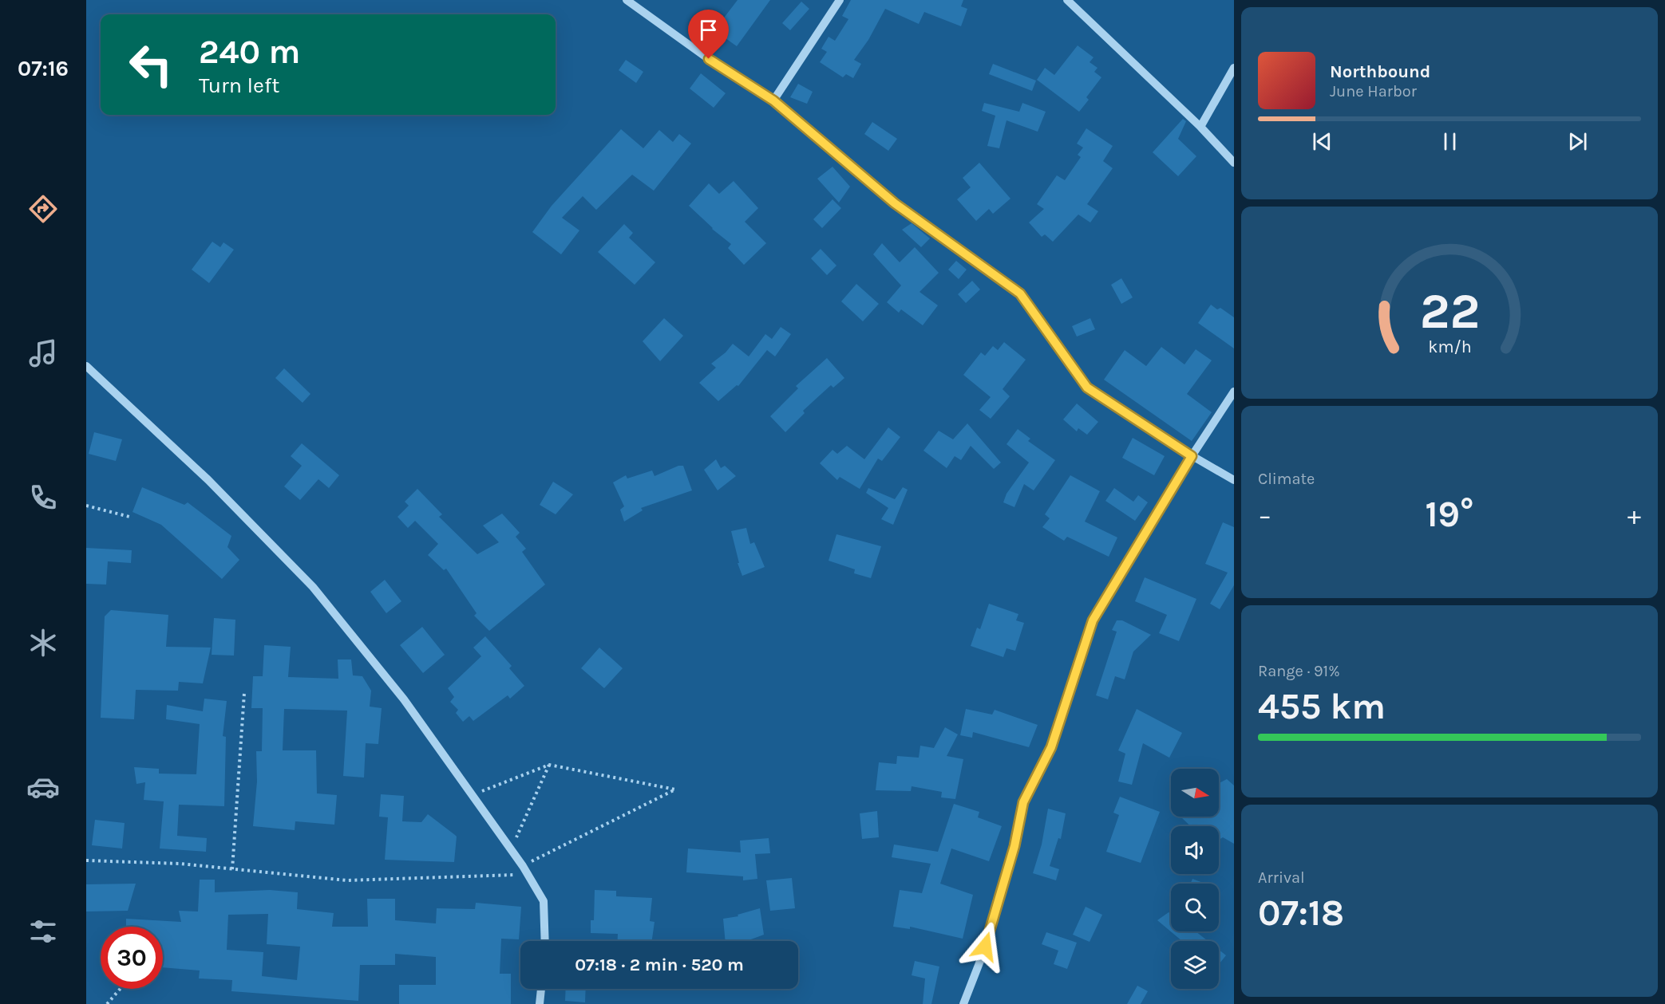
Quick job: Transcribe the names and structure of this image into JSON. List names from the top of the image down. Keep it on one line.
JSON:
{"north":"right","page":{"tabs":"07:16","turn":["240 m","Turn left"],"song":["Northbound","June Harbor"],"tile":["Climate",["Range · 91%","455 km"],["Arrival","07:18"]],"heat":["−","19°","+"],"limit":"30","trip":"07:18 · 2 min · 520 m","gauge":["22","km/h"]}}
